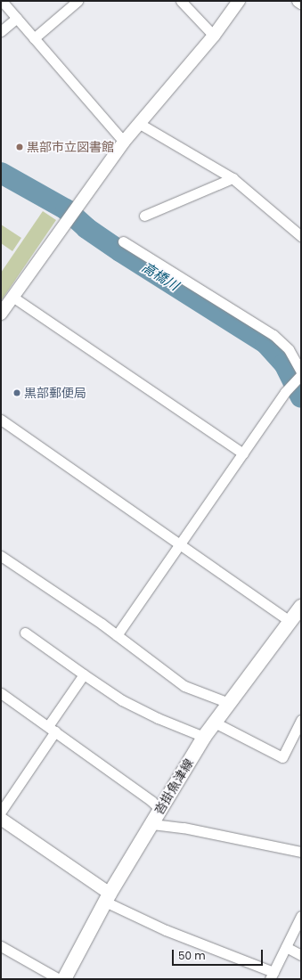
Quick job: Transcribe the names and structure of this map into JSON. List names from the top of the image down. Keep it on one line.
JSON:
{"streets":{"main road":["沓掛魚津線"]},"water":["高橋川"],"places":["黒部市立図書館","黒部郵便局"],"scale_bar":"50 m"}
